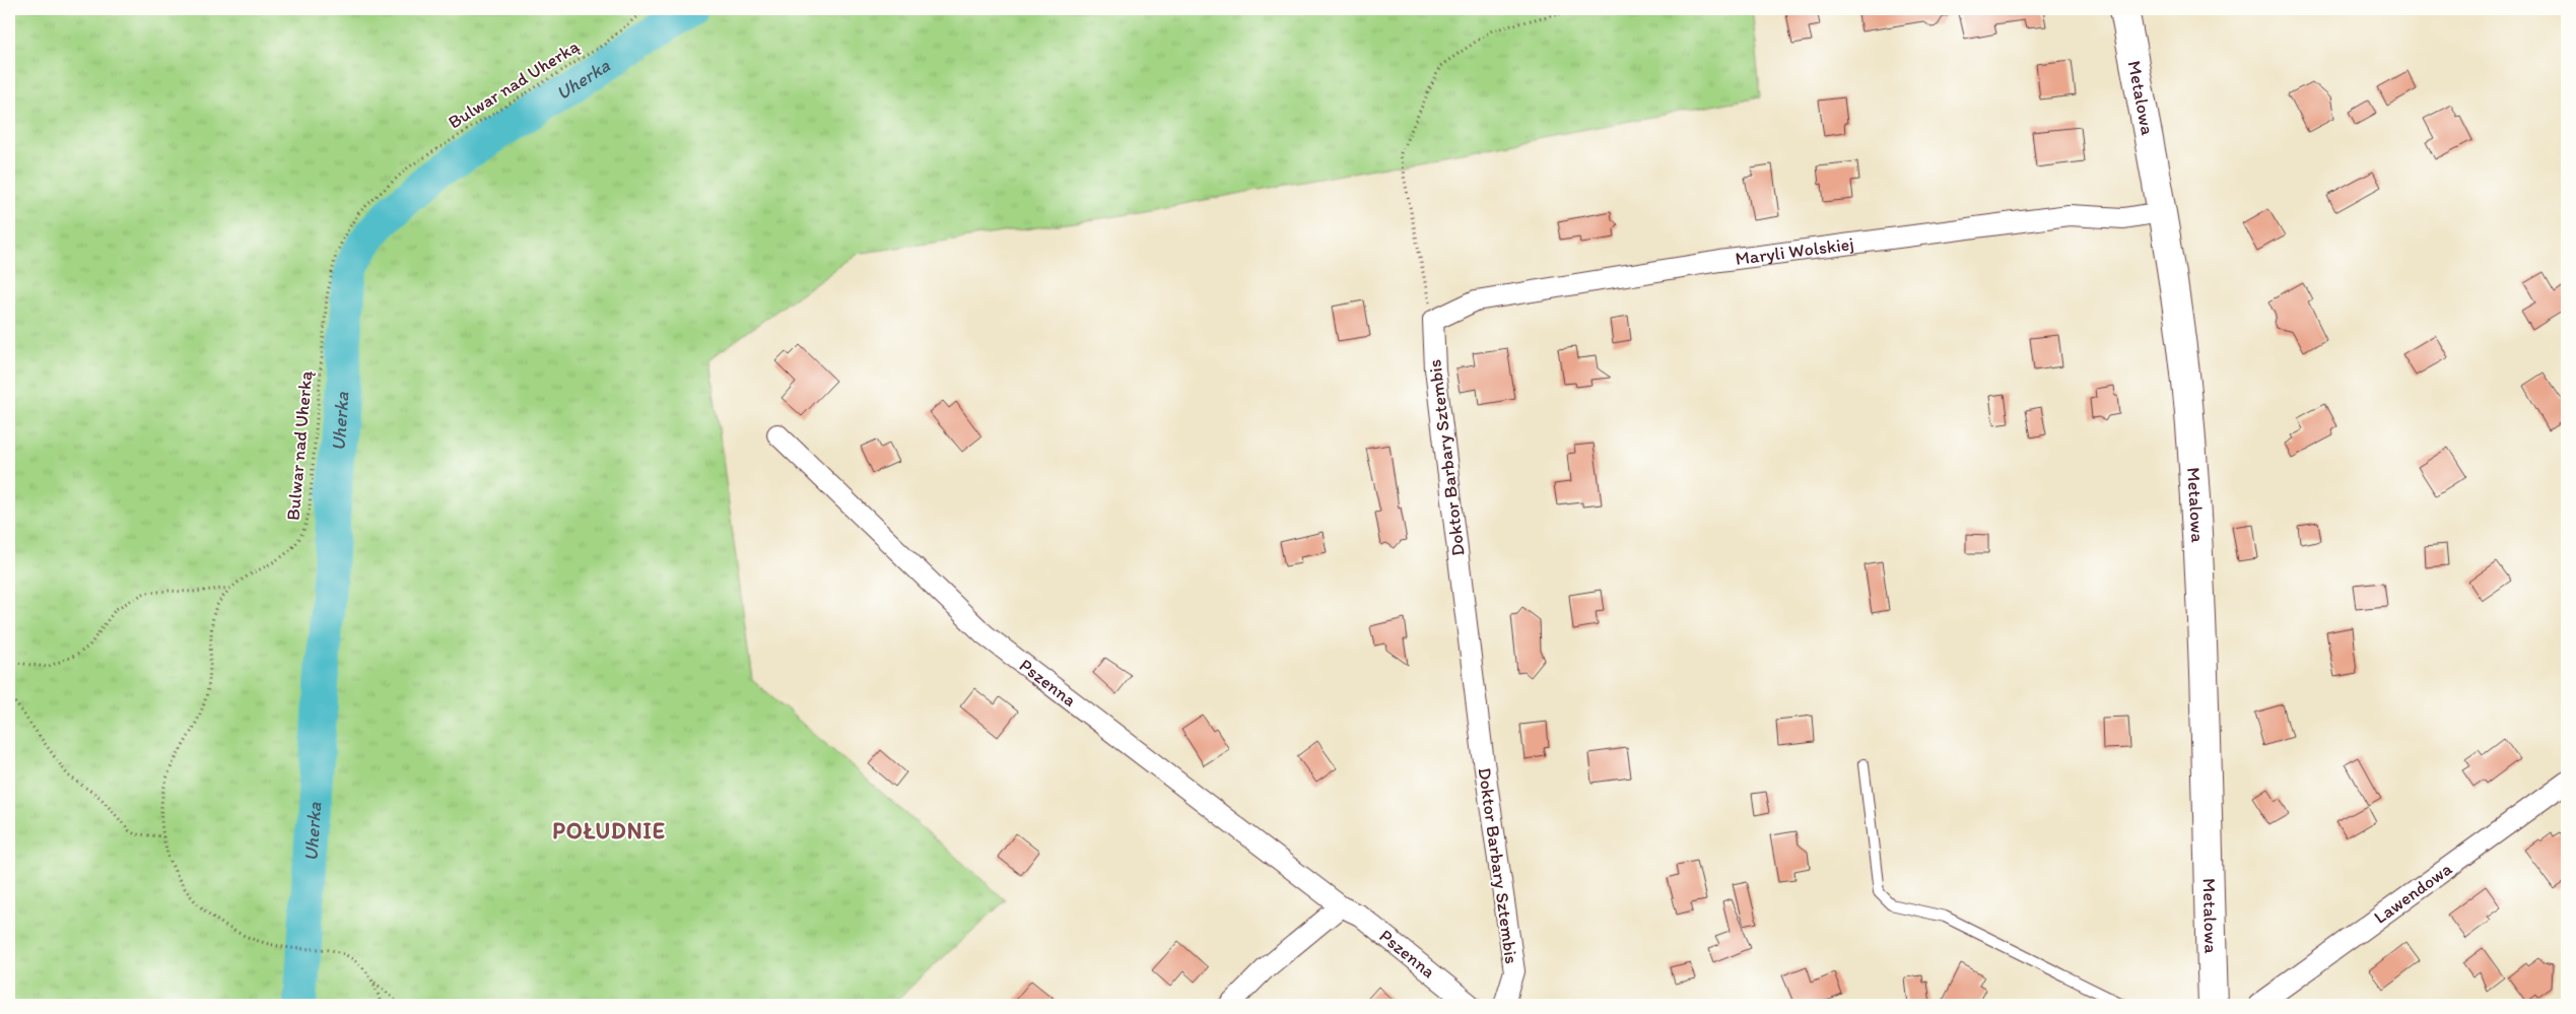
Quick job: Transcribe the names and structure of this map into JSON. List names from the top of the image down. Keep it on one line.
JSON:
{"streets":{"street":["Metalowa","Maryli Wolskiej","Doktor Barbary Sztembis","Pszenna","Lawendowa"],"path":["Bulwar nad Uherką"]},"crossings":[["Metalowa","Maryli Wolskiej"],["Maryli Wolskiej","Doktor Barbary Sztembis"]],"districts":["POŁUDNIE"],"water":["Uherka"]}
